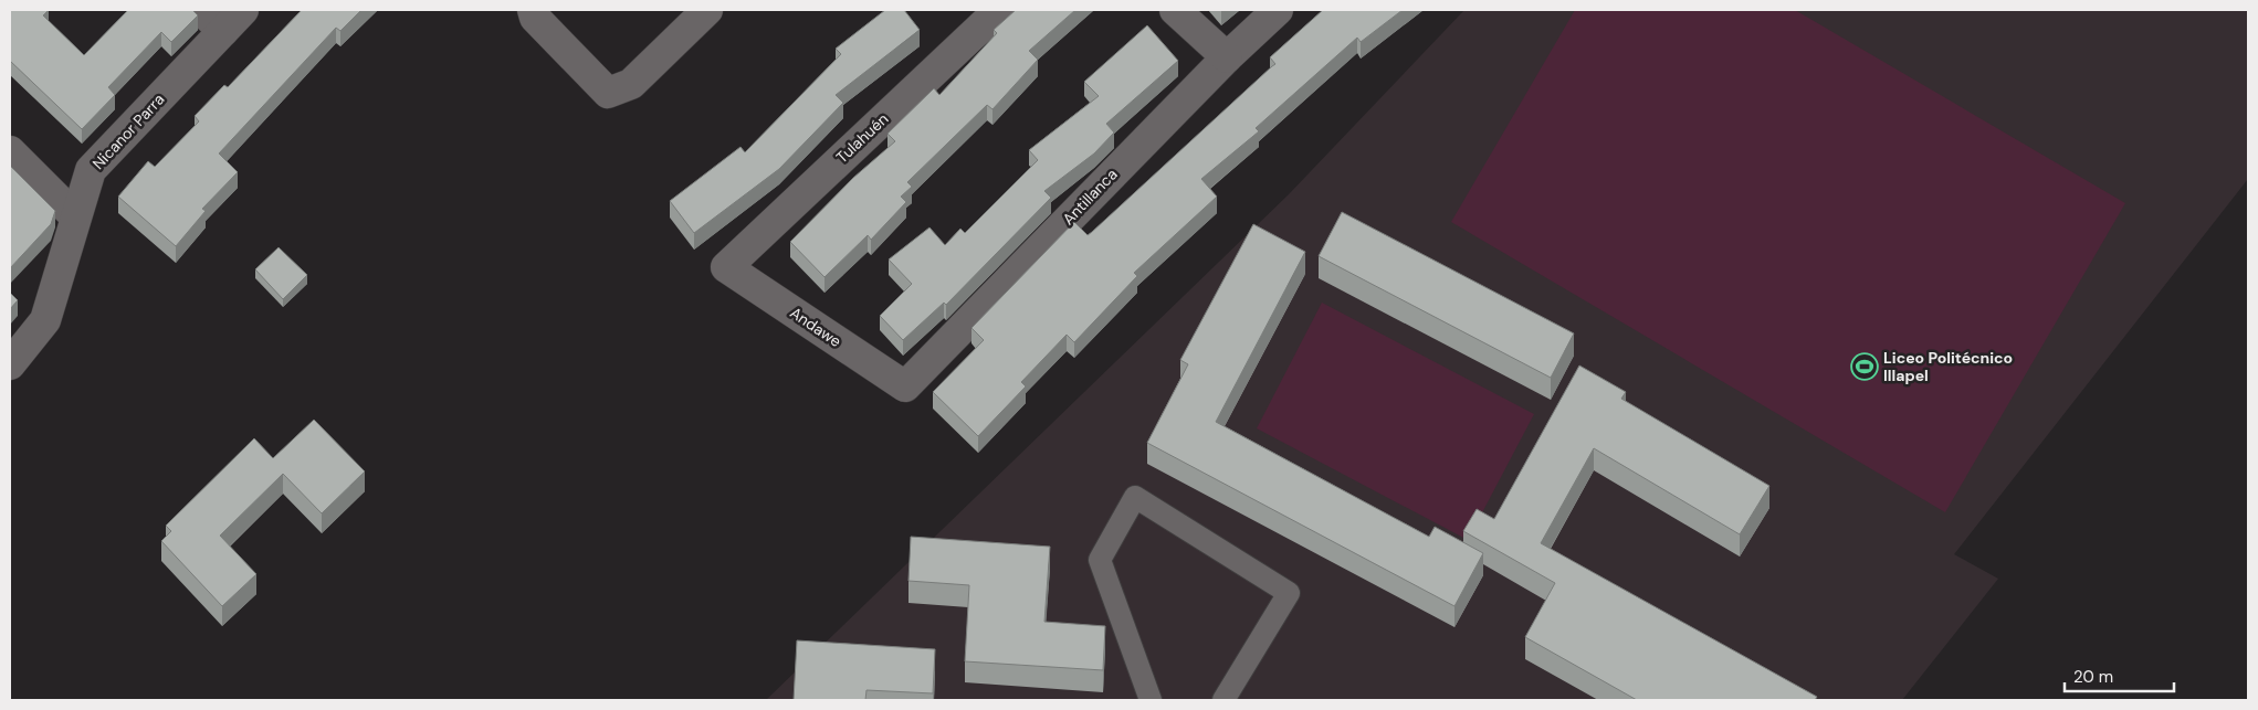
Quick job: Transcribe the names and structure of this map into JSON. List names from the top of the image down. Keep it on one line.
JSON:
{"streets":{"street":["Nicanor Parra","Tulahuén","Antillanca","Andawe"]},"crossings":[["Tulahuén","Andawe"],["Antillanca","Andawe"]],"places":{"sports":["Liceo Politécnico Illapel"]},"scale_bar":"20 m"}
